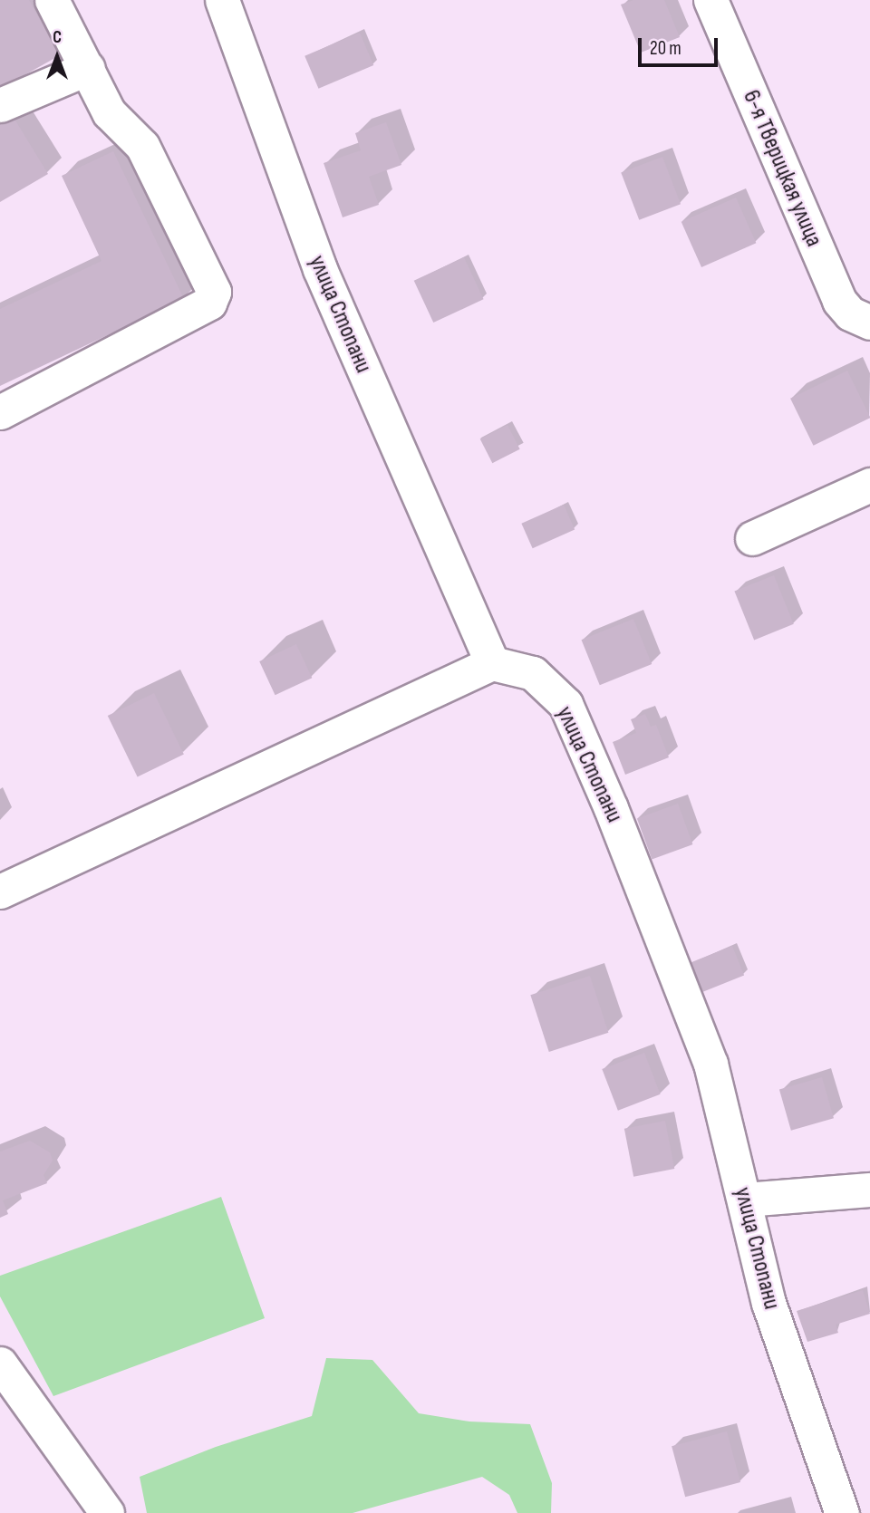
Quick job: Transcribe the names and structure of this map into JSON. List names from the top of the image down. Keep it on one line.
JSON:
{"streets":{"street":["6-я Тверицкая улица","улица Стопани"]},"scale_bar":"20 m","north":"top"}
